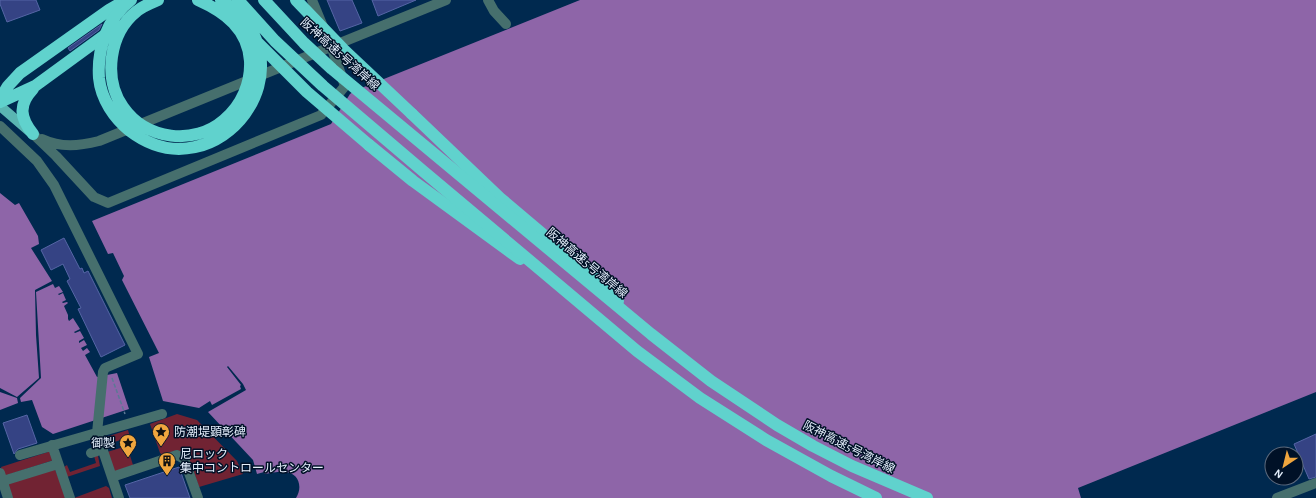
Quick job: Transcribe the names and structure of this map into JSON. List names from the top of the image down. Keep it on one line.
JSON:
{"streets":{"highway":["阪神高速5号湾岸線"]},"places":{"place":["防潮堤顕彰碑","御製"],"building":["尼ロック 集中コントロールセンター"]},"north":"bottom left"}
